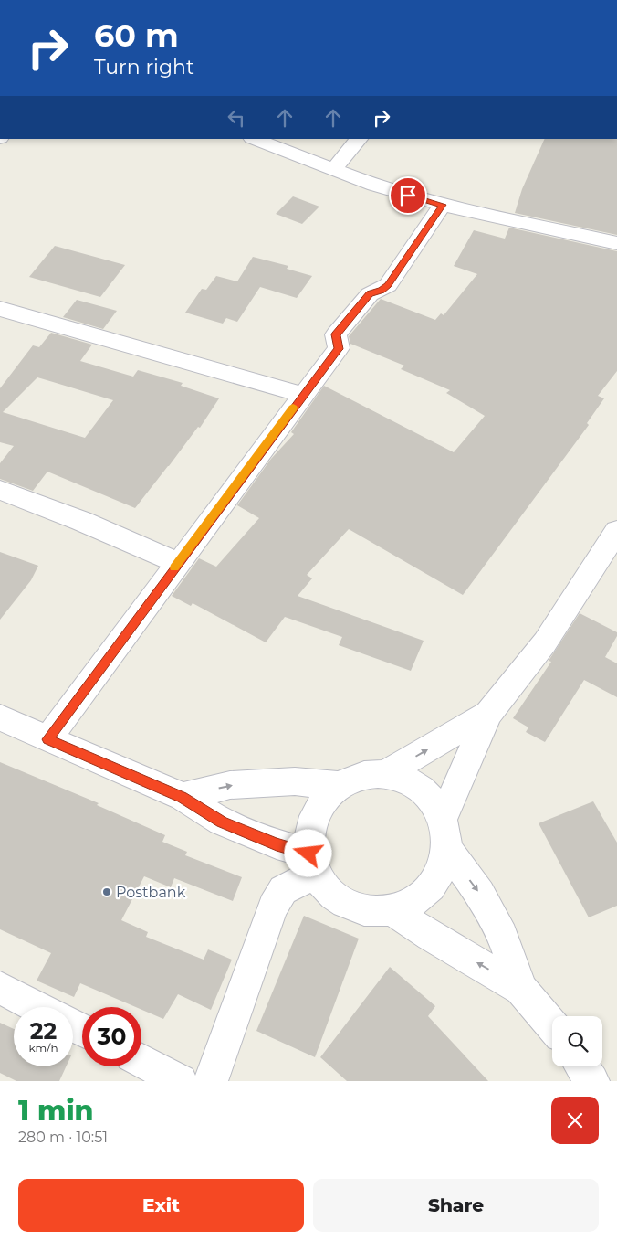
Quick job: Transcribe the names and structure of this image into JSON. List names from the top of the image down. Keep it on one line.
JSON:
{"places":["Postbank"],"page":{"turn":["60 m","Turn right"],"speed":"22 km/h","limit":"30","heading":["1 min","280 m · 10:51"],"buttons":["Exit","Share"]}}
